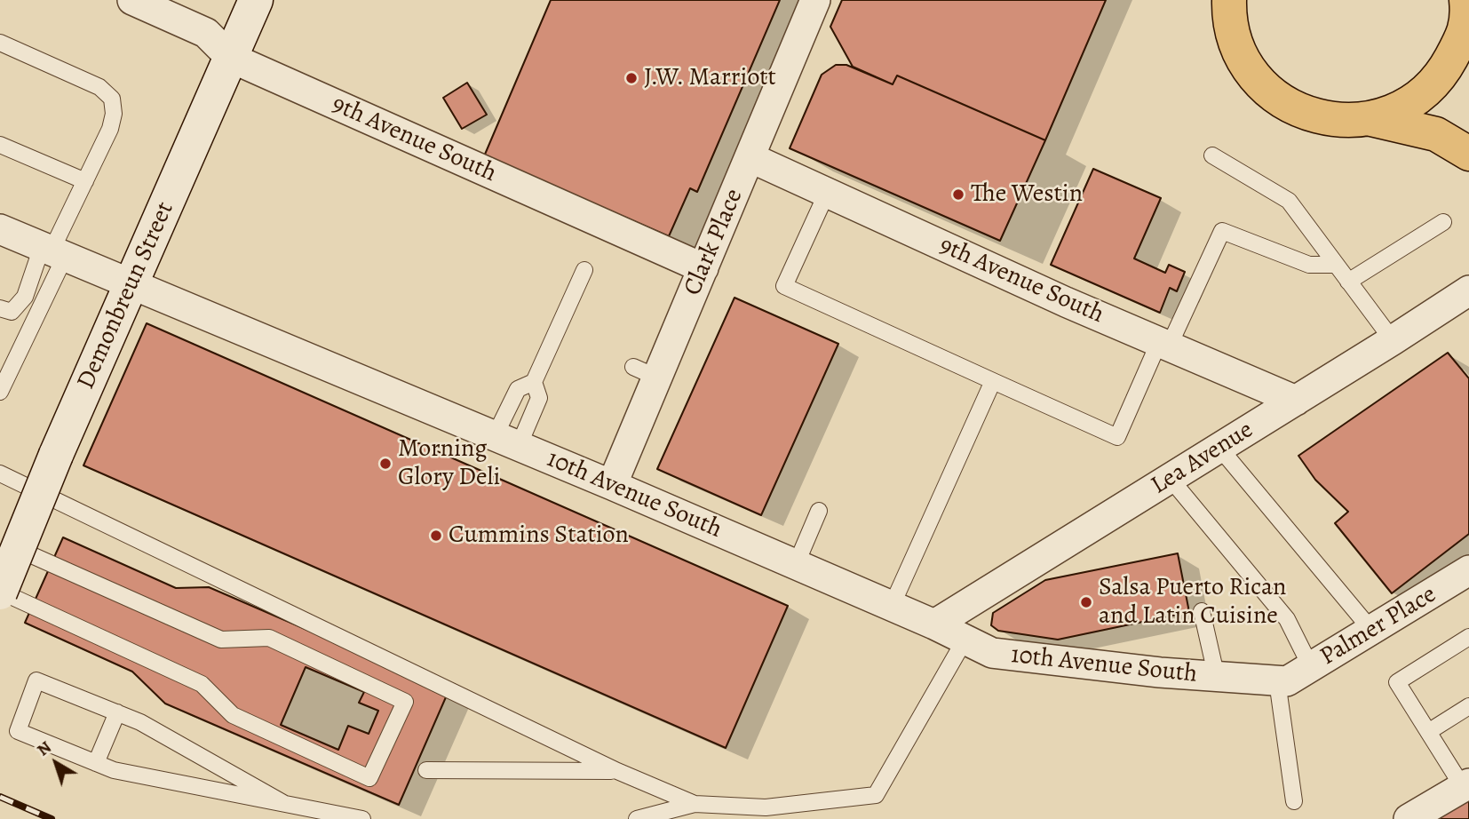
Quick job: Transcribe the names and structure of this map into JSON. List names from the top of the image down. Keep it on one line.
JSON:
{"streets":{"main road":["Demonbreun Street"],"street":["9th Avenue South","Clark Place","Lea Avenue","10th Avenue South","Palmer Place"]},"crossings":[["9th Avenue South","Clark Place"],["9th Avenue South","Demonbreun Street"],["9th Avenue South","Lea Avenue"],["Clark Place","10th Avenue South"],["Demonbreun Street","10th Avenue South"],["Lea Avenue","10th Avenue South"],["10th Avenue South","Palmer Place"]],"places":["J.W. Marriott","The Westin","Morning Glory Deli","Cummins Station","Salsa Puerto Rican and Latin Cuisine"],"north":"top left"}
